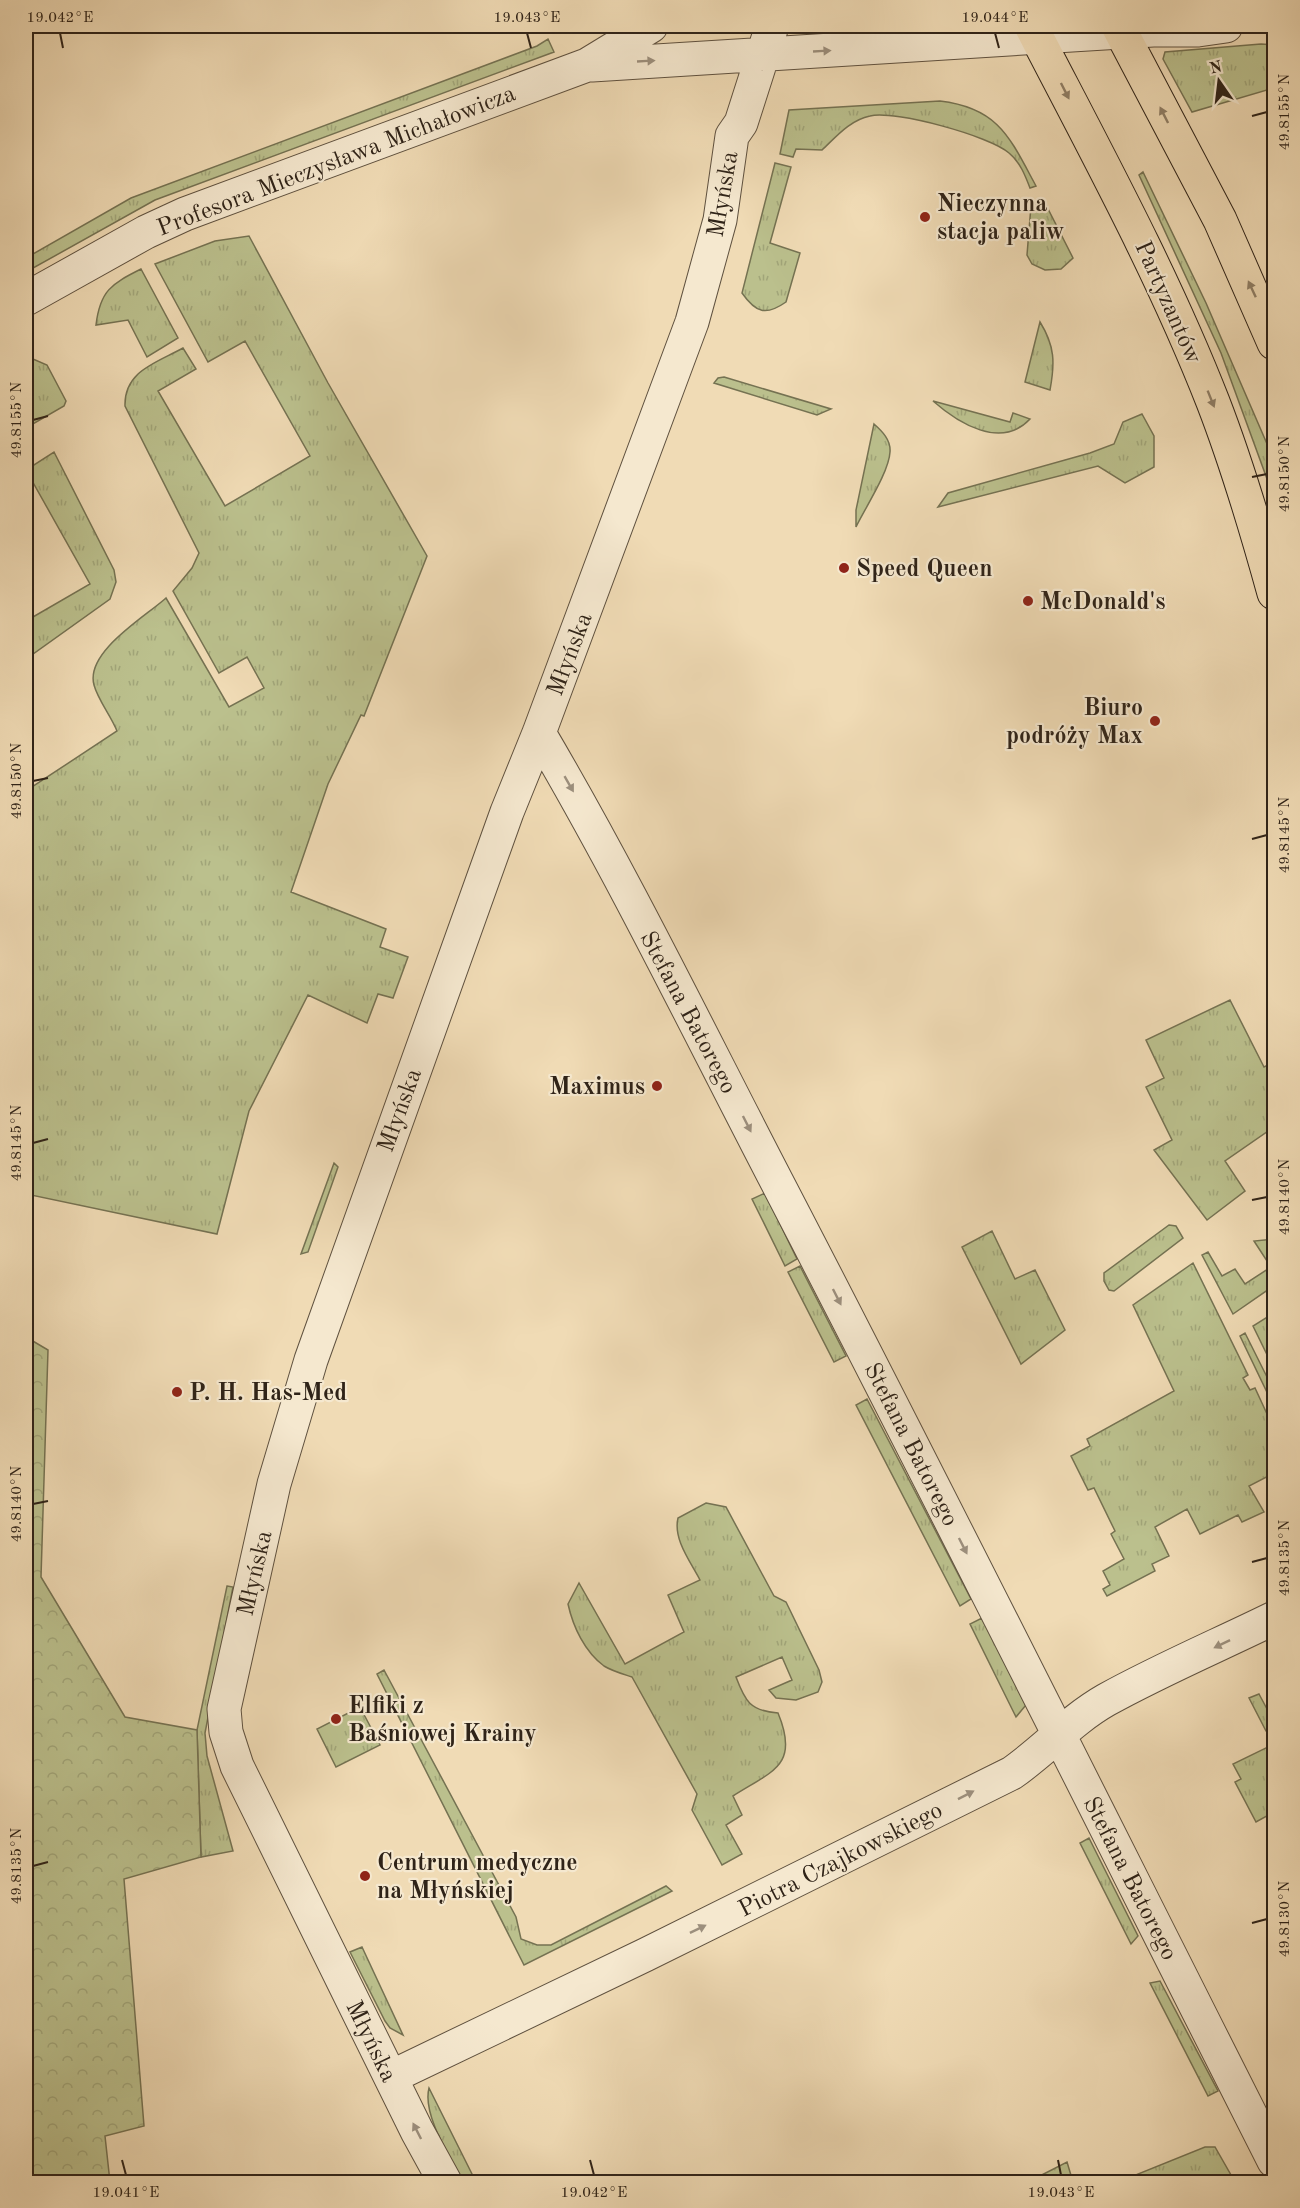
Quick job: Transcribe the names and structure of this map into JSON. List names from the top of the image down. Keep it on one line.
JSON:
{"streets":{"main road":["Partyzantów"],"street":["Profesora Mieczysława Michałowicza","Młyńska","Stefana Batorego","Piotra Czajkowskiego"]},"crossings":[["Profesora Mieczysława Michałowicza","Młyńska"],["Profesora Mieczysława Michałowicza","Partyzantów"],["Młyńska","Stefana Batorego"],["Młyńska","Piotra Czajkowskiego"],["Stefana Batorego","Piotra Czajkowskiego"]],"one_way":["Stefana Batorego"],"places":["Nieczynna stacja paliw","Speed Queen","McDonald's","Biuro podróży Max","Maximus","P. H. Has-Med","Elfiki z Baśniowej Krainy","Centrum medyczne na Młyńskiej"],"north":"top","coordinates":["19.042°E","19.043°E","19.044°E","49.8155°N","49.8150°N","49.8145°N","49.8140°N","49.8135°N","49.8130°N","19.041°E"]}
